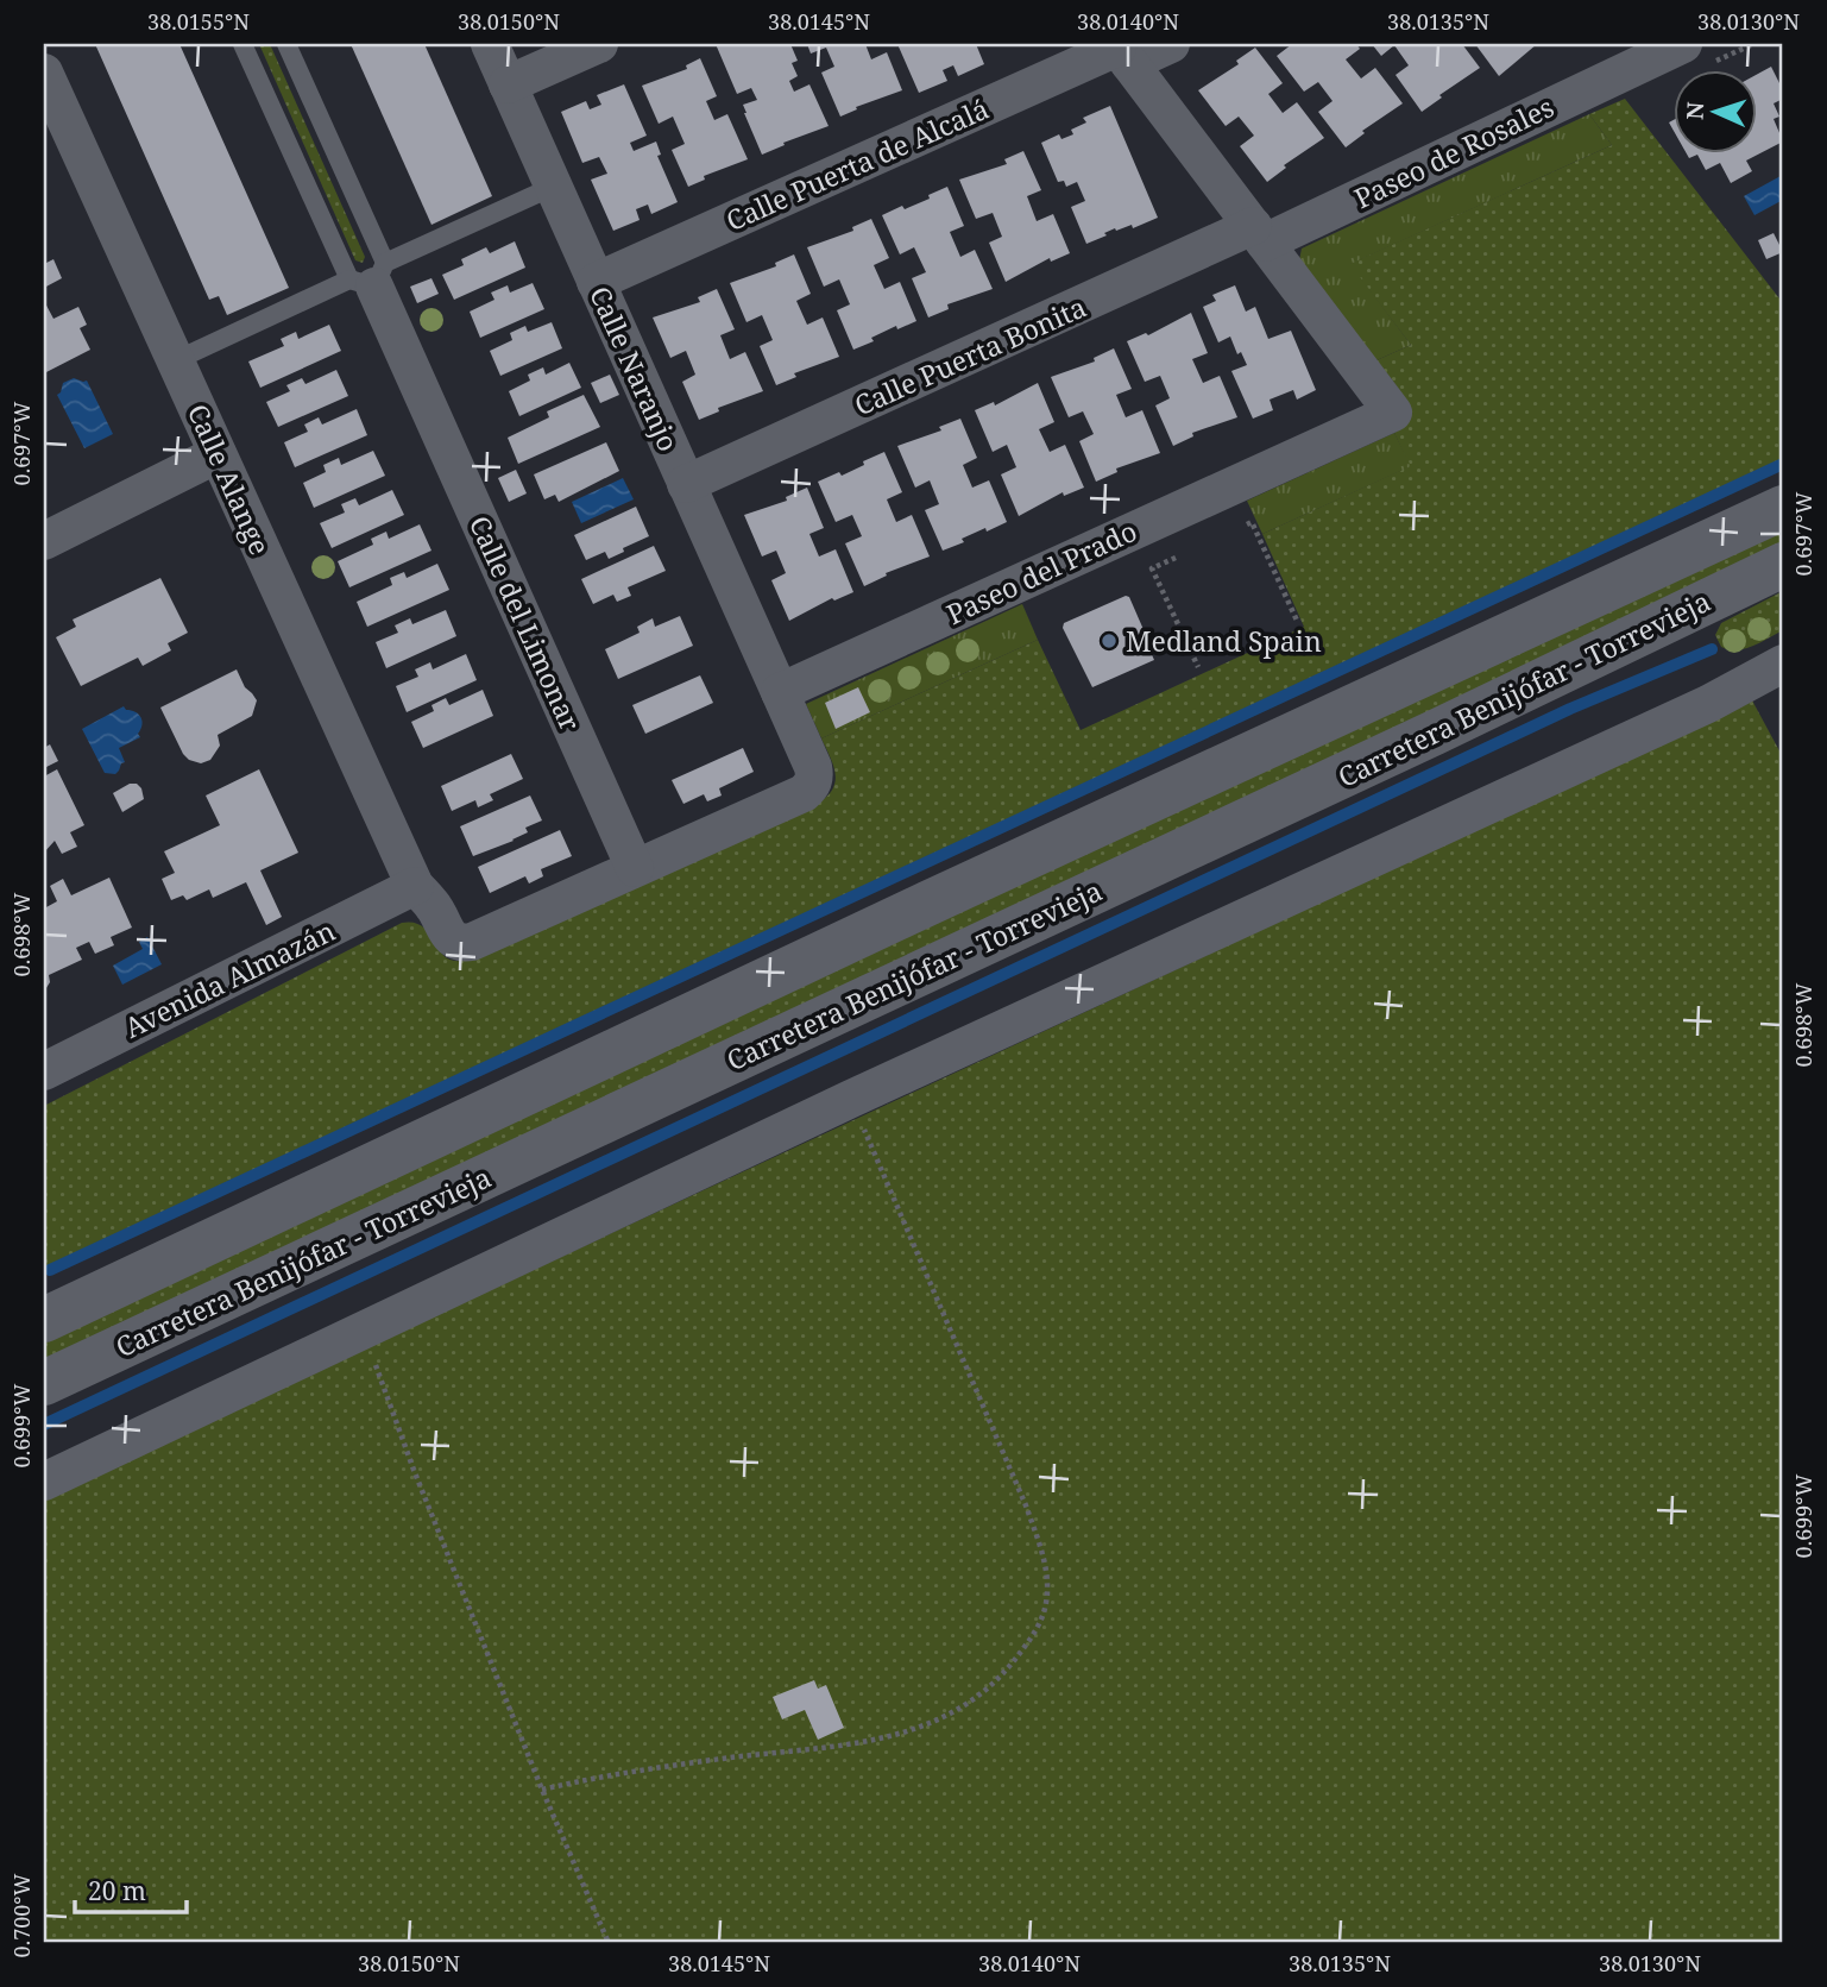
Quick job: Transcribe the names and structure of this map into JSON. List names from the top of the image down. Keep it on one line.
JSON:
{"streets":{"main road":["Carretera Benijófar - Torrevieja"],"street":["Paseo de Rosales","Calle Puerta de Alcalá","Calle Puerta Bonita","Calle Naranjo","Calle Alange","Paseo del Prado","Calle del Limonar","Avenida Almazán"]},"crossings":[["Paseo de Rosales","Calle Puerta Bonita"],["Paseo de Rosales","Paseo del Prado"],["Calle Puerta de Alcalá","Calle Naranjo"],["Calle Puerta de Alcalá","Paseo del Prado"],["Calle Puerta Bonita","Calle Naranjo"],["Calle Puerta Bonita","Paseo del Prado"],["Calle Naranjo","Paseo del Prado"],["Calle Alange","Avenida Almazán"]],"places":["Medland Spain"],"scale_bar":"20 m","north":"left","coordinates":["38.0155°N","38.0150°N","38.0145°N","38.0140°N","38.0135°N","38.0130°N","0.697°W","0.698°W","0.699°W","0.700°W"]}
